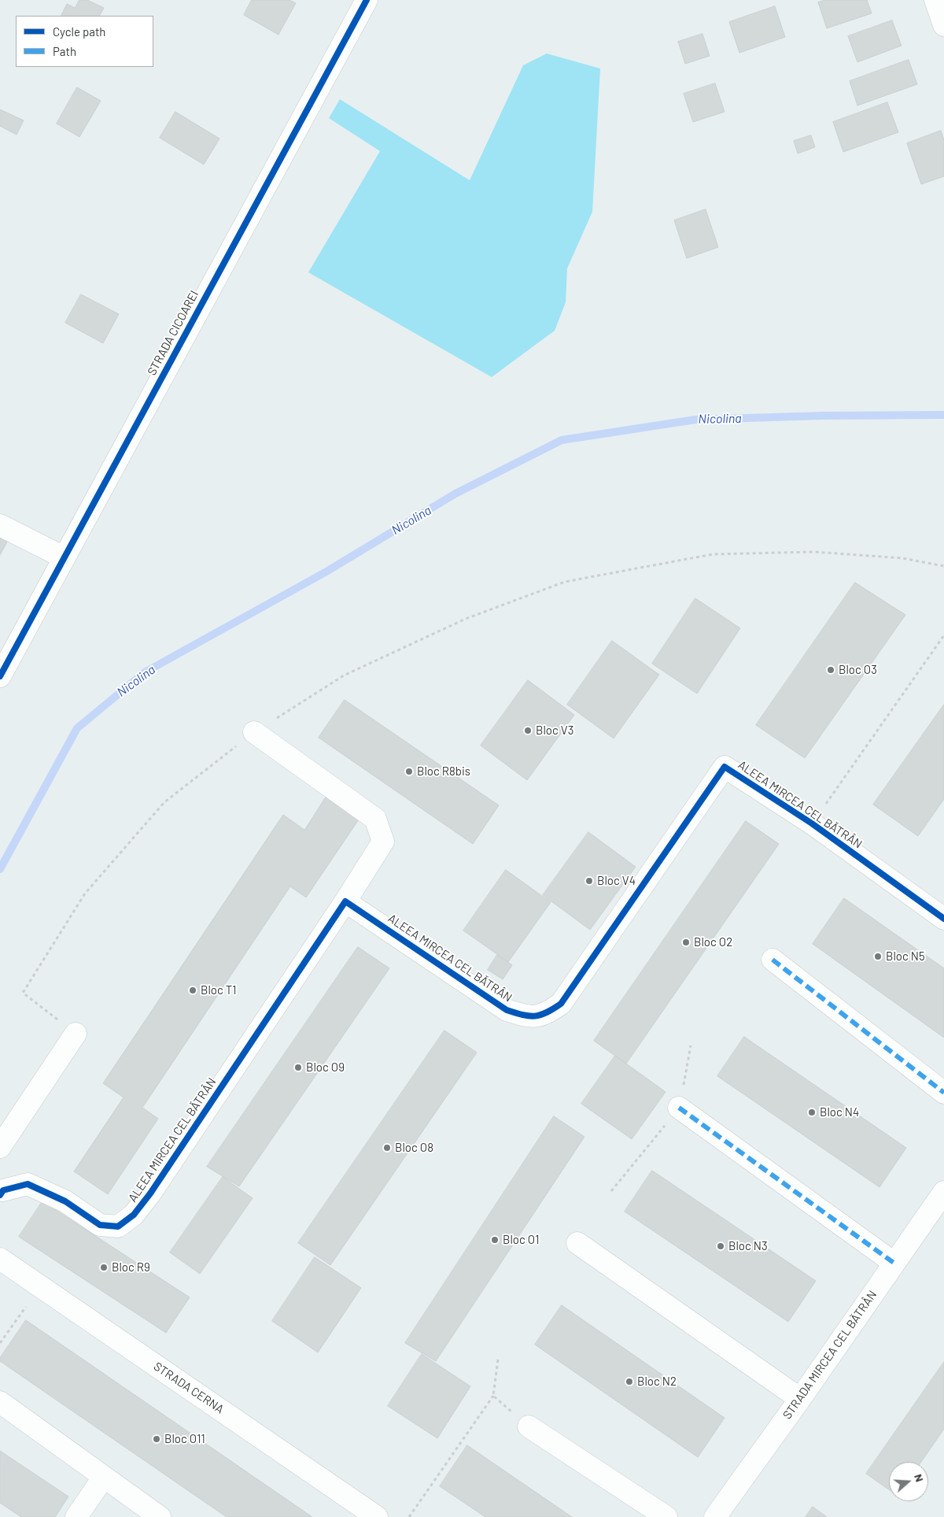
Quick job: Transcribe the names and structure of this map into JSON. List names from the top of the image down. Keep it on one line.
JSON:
{"streets":{"street":["STRADA CICOAREI","ALEEA MIRCEA CEL BĂTRÂN","STRADA MIRCEA CEL BĂTRÂN","STRADA CERNA"]},"water":["Nicolina"],"places":["Bloc O3","Bloc V3","Bloc R8bis","Bloc V4","Bloc O2","Bloc N5","Bloc T1","Bloc O9","Bloc N4","Bloc O8","Bloc O1","Bloc N3","Bloc R9","Bloc N2","Bloc O11"],"legend":["Cycle path","Path"],"north":"right"}
